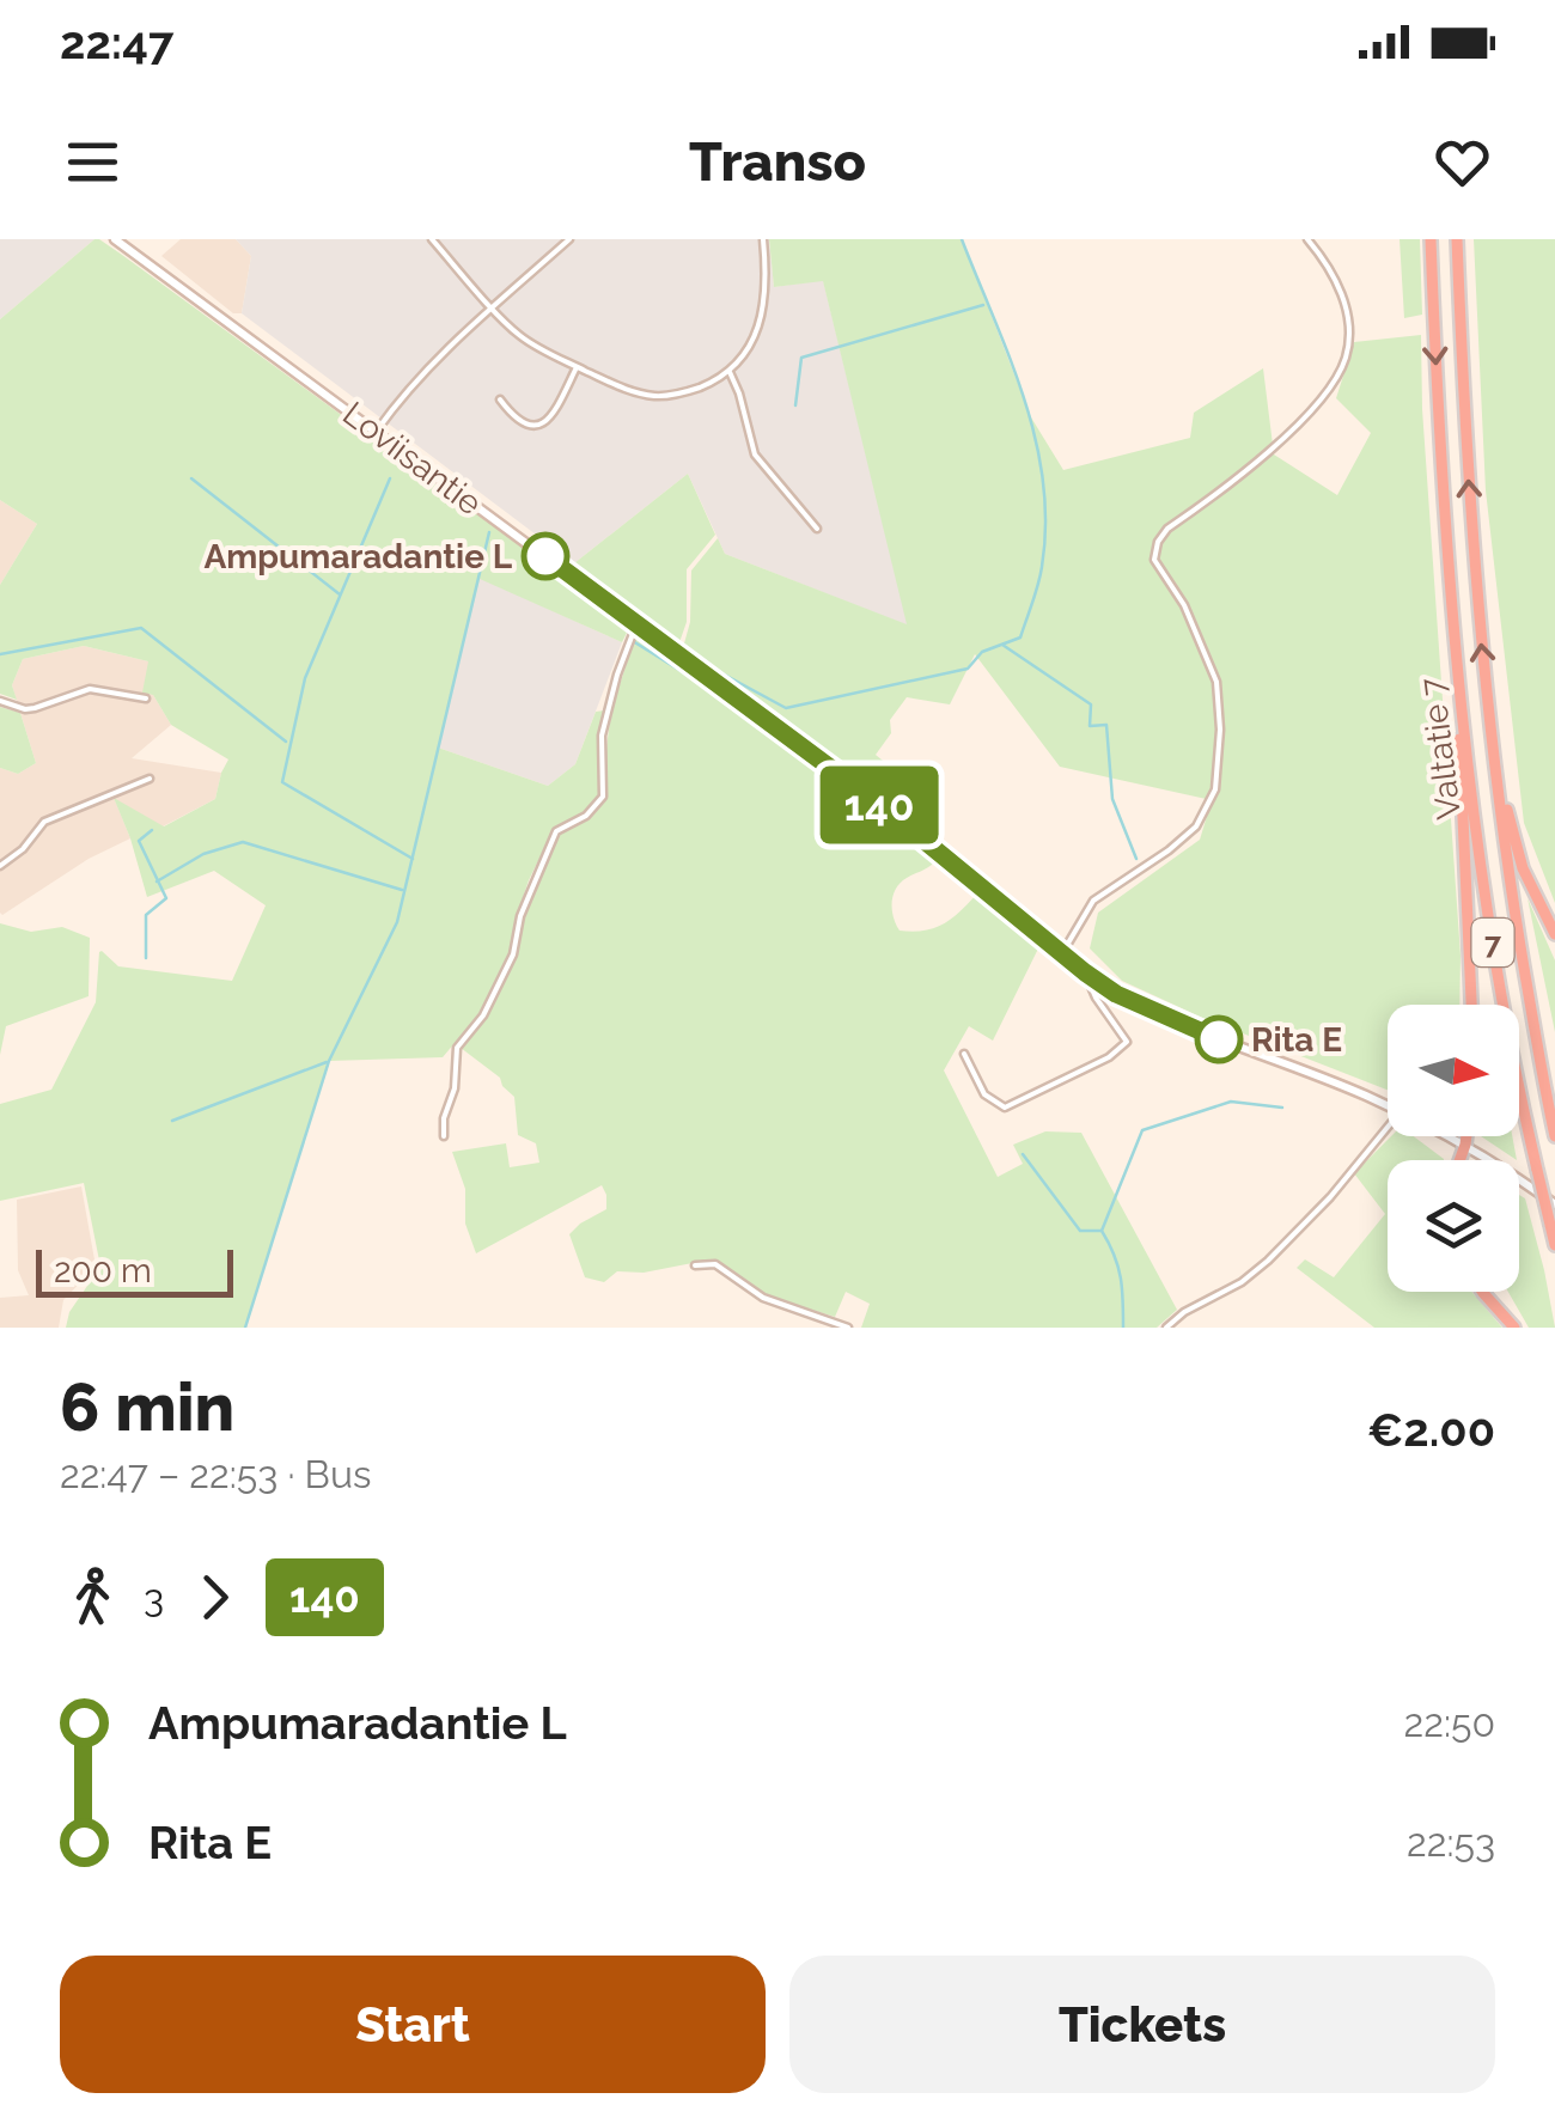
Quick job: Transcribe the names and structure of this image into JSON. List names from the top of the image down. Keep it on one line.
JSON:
{"streets":{"highway":["Valtatie 7","7"],"main road":["Loviisantie"]},"places":["Ampumaradantie L","Rita E"],"lines":["bus line 140"],"scale_bar":"200 m","north":"right","page":{"status":"22:47","header":"Transo","on_map":"140","scale":"200 m","heading":["6 min","22:47 – 22:53 · Bus","€2.00"],"legs":["3","140"],"list":[{"name":"Ampumaradantie L","value":"22:50"},{"name":"Rita E","value":"22:53"}],"buttons":["Start","Tickets"]}}
